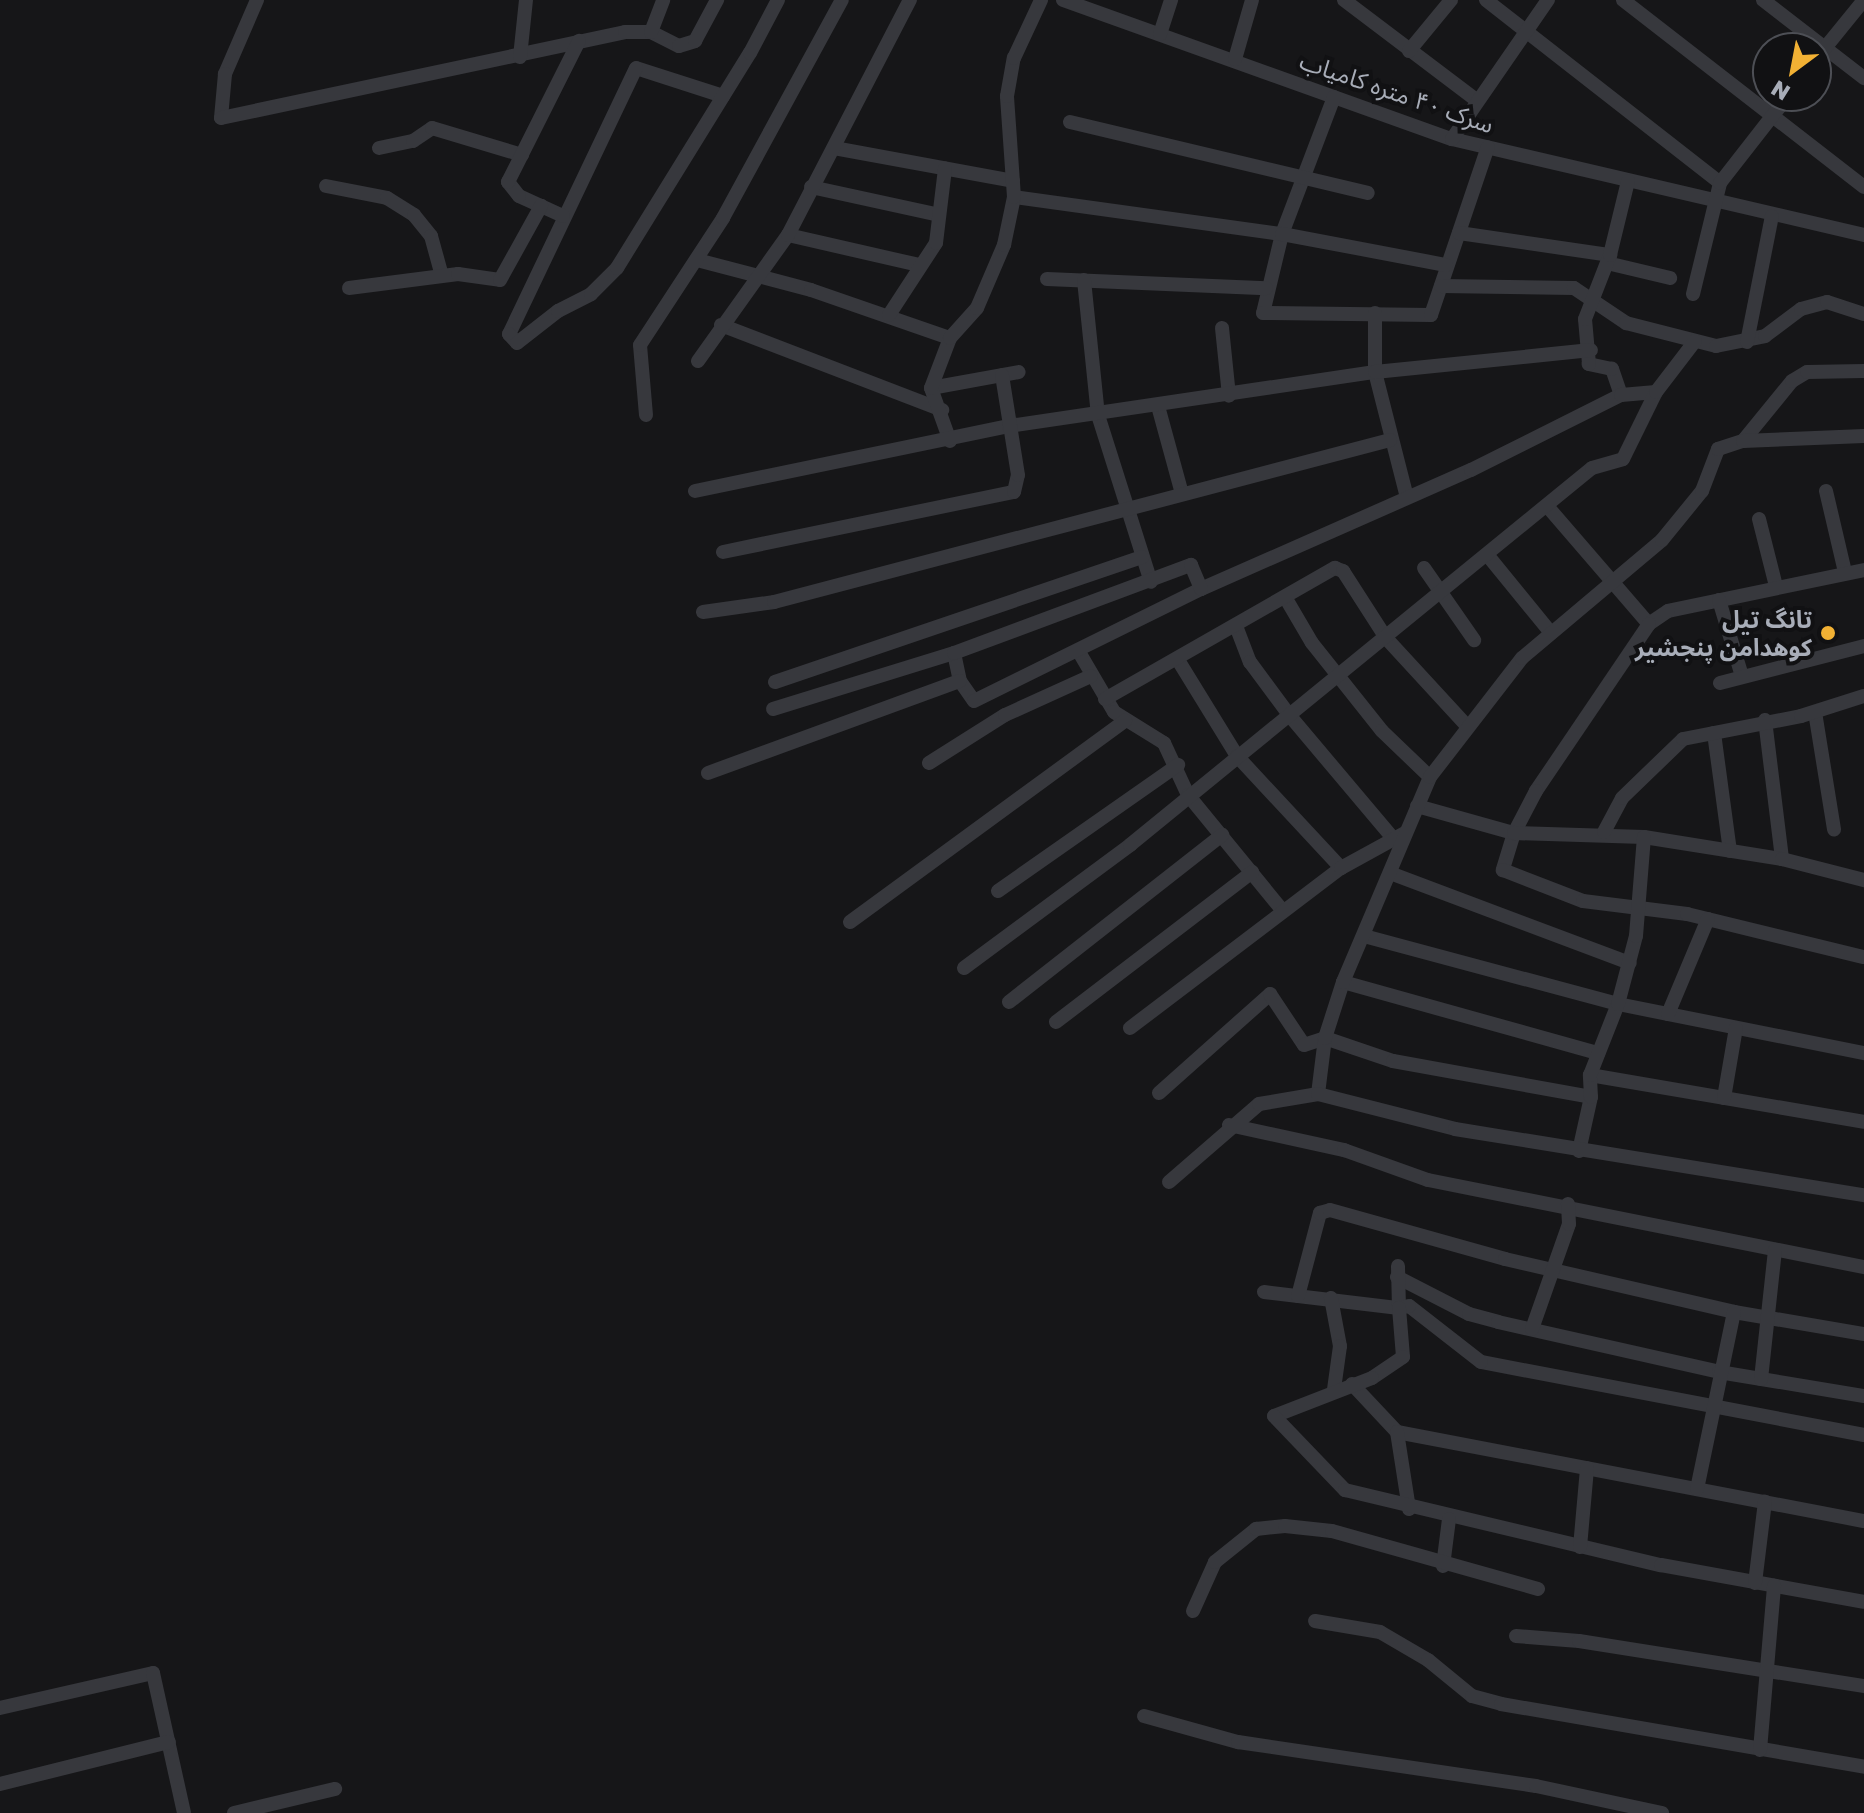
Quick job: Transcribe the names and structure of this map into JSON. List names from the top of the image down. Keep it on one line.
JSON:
{"streets":{"street":["سرک ۴۰ متره کامیاب"]},"places":["تانگ تیل کوهدامن پنجشیر"],"north":"bottom left"}
